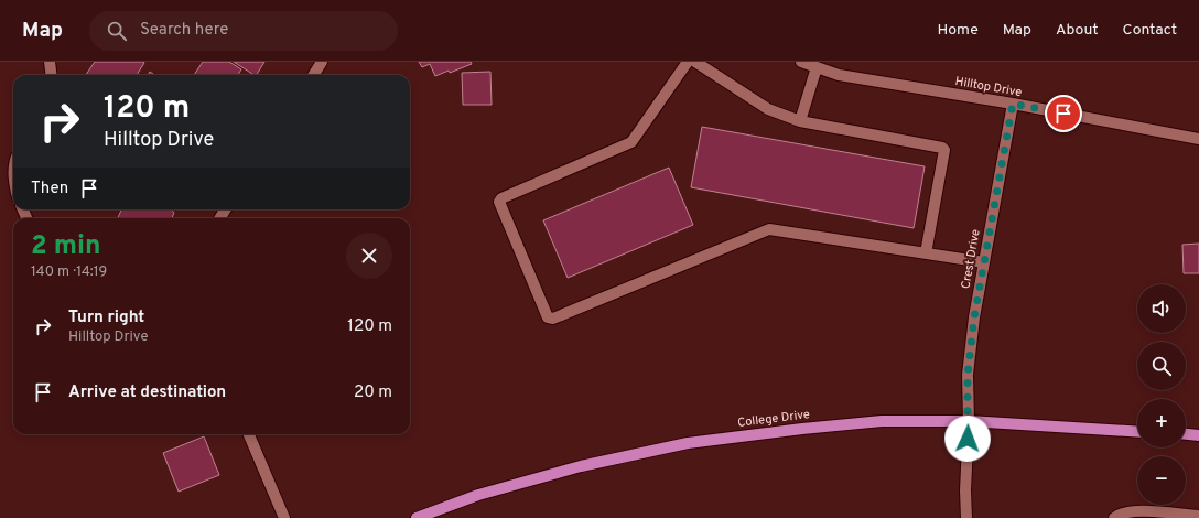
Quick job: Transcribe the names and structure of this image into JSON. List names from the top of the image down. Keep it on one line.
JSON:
{"streets":{"main road":["College Drive"],"street":["Hilltop Drive","Crest Drive"]},"crossings":[["Hilltop Drive","Crest Drive"],["Crest Drive","College Drive"]],"page":{"header":"Map","search":"Search here","nav":["Home","Map","About","Contact"],"turn":["120 m","Hilltop Drive"],"then":"Then","heading":["2 min","140 m · 14:19"],"map_buttons":["+","−"],"list":[{"name":"Turn right","note":"Hilltop Drive","value":"120 m"},{"name":"Arrive at destination","value":"20 m"}]}}
